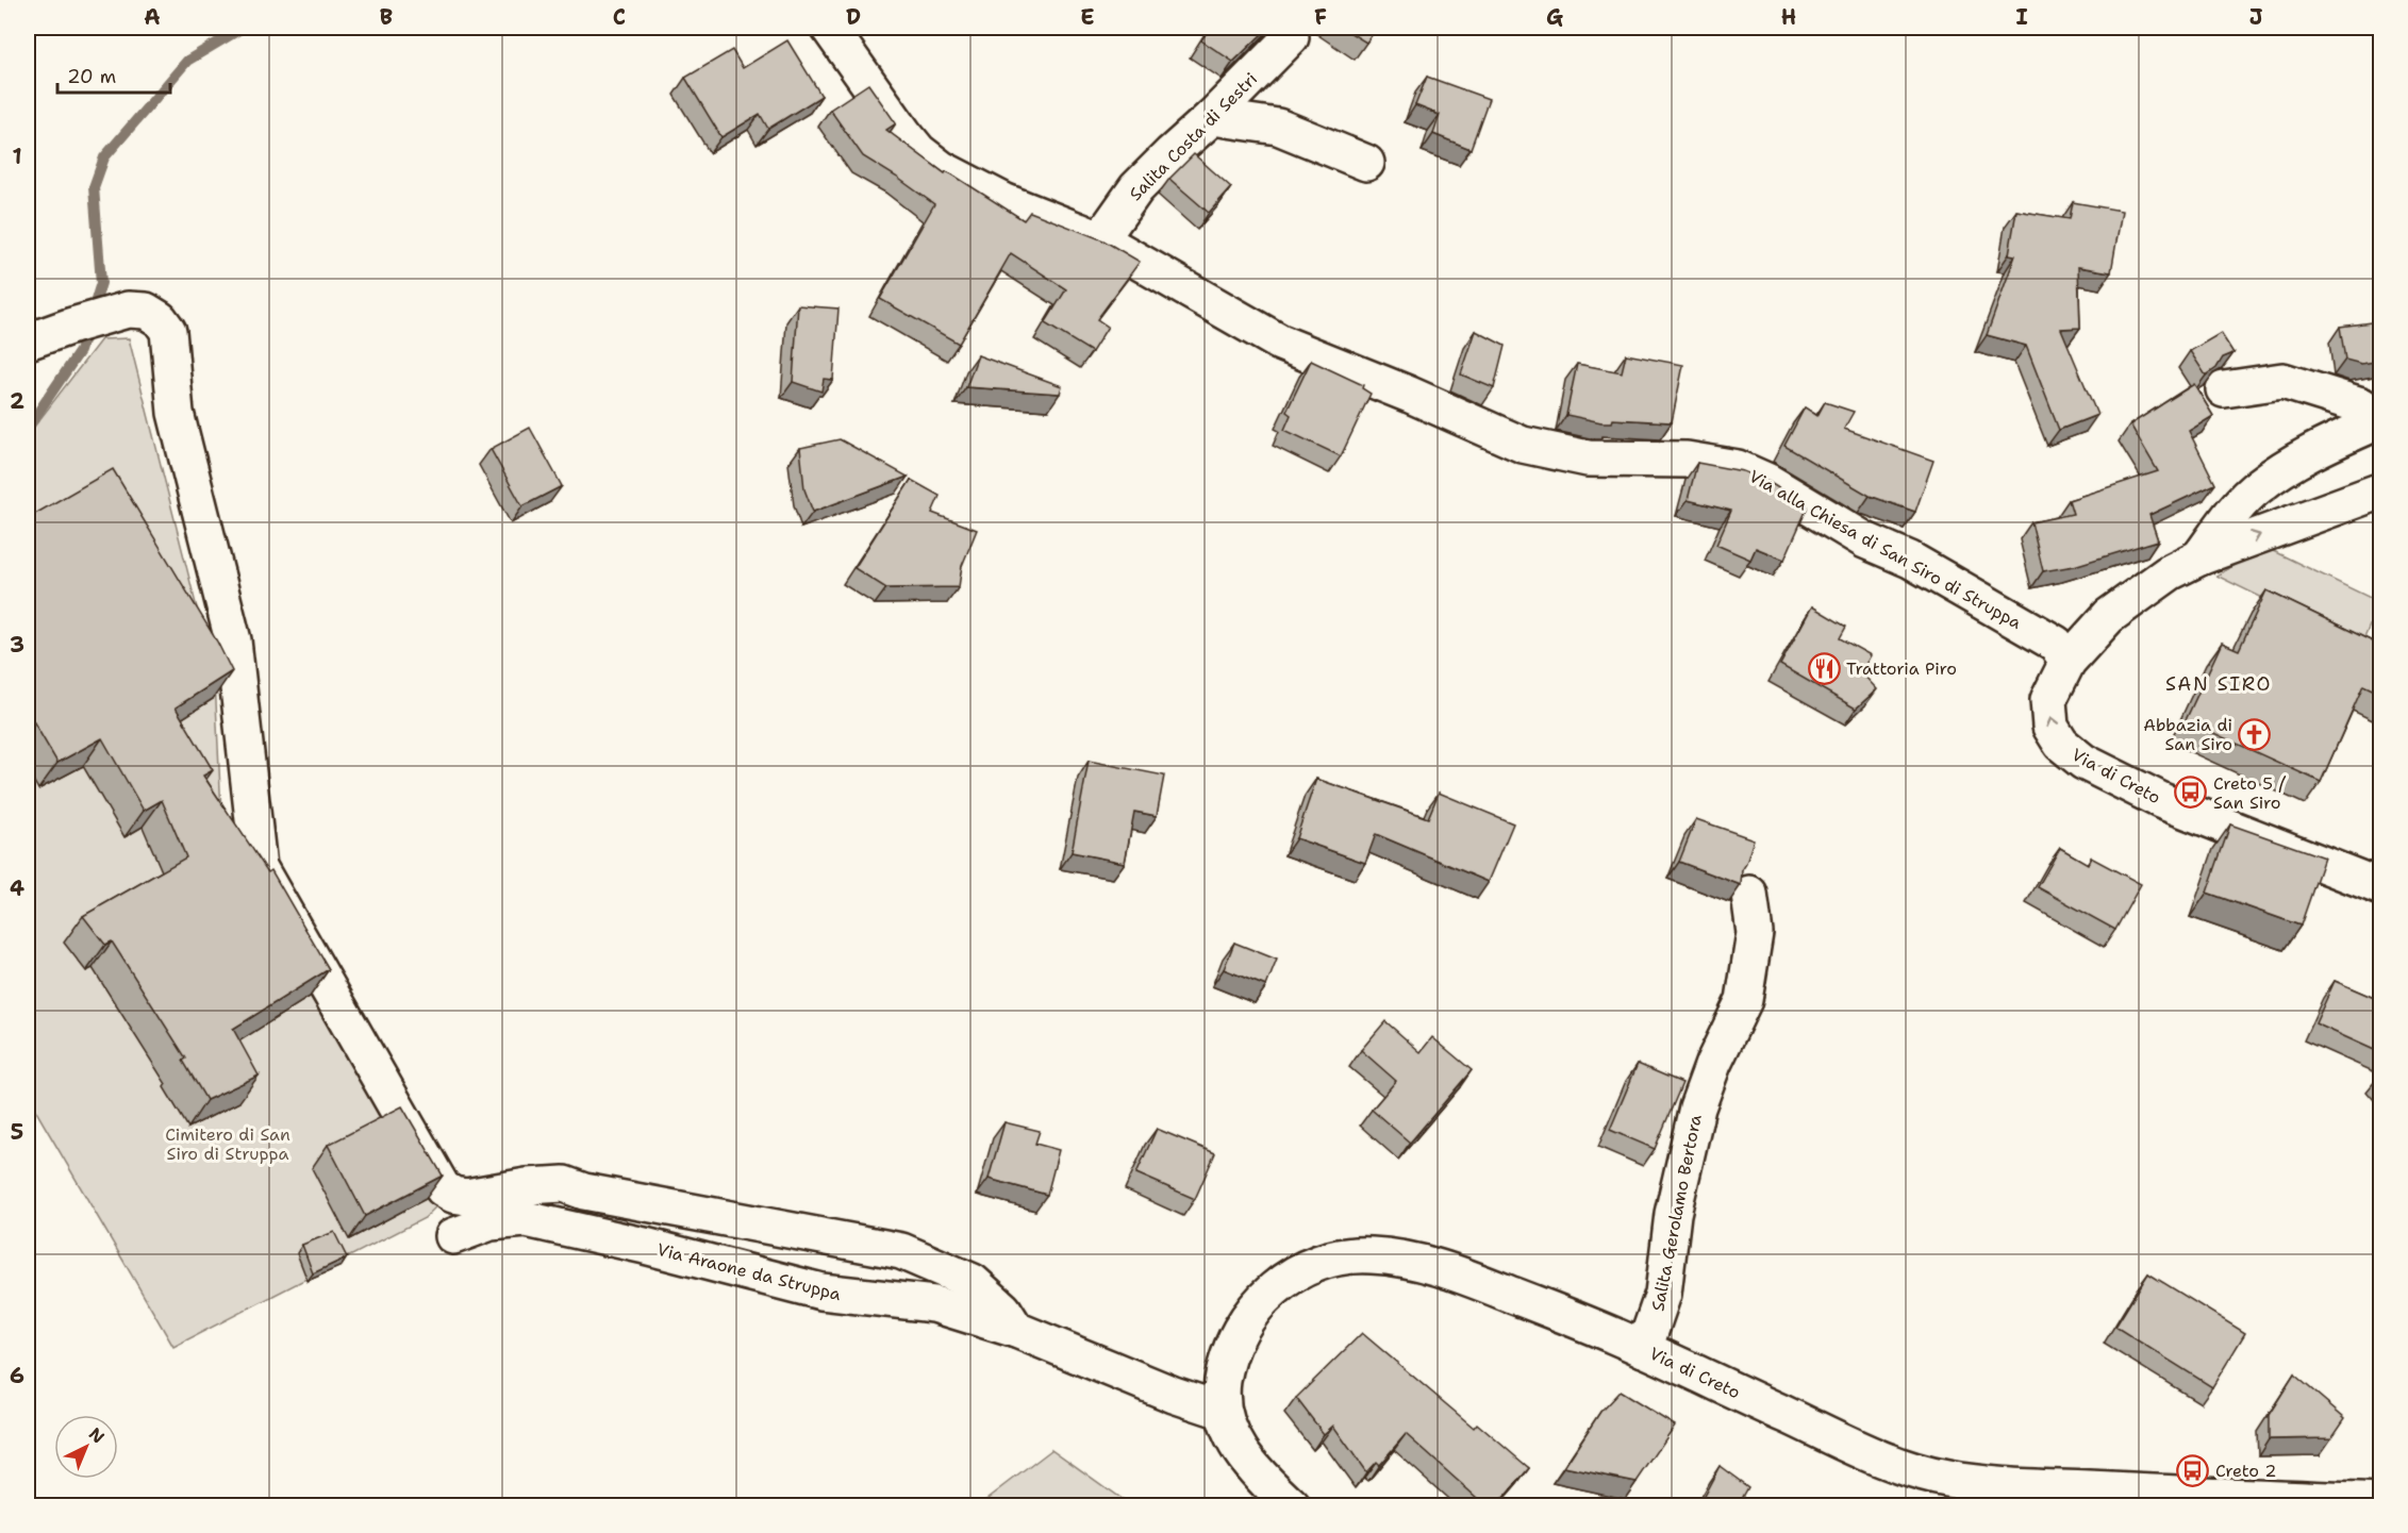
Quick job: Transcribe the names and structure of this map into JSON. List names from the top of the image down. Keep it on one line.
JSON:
{"streets":{"street":["Salita Costa di Sestri","Via alla Chiesa di San Siro di Struppa","Via di Creto","Salita Gerolamo Bertora","Via Araone da Struppa"]},"crossings":[["Salita Costa di Sestri","Via alla Chiesa di San Siro di Struppa"],["Via alla Chiesa di San Siro di Struppa","Via di Creto"],["Via di Creto","Salita Gerolamo Bertora"],["Via di Creto","Via Araone da Struppa"]],"districts":["SAN SIRO"],"parks":["Cimitero di San Siro di Struppa"],"places":{"restaurant":["Trattoria Piro"],"church":["Abbazia di San Siro"],"bus stop":["Creto 5 / San Siro","Creto 2"]},"scale_bar":"20 m","north":"top right","grid":{"columns":["A","B","C","D","E","F","G","H","I","J"],"rows":["1","2","3","4","5","6"]}}
